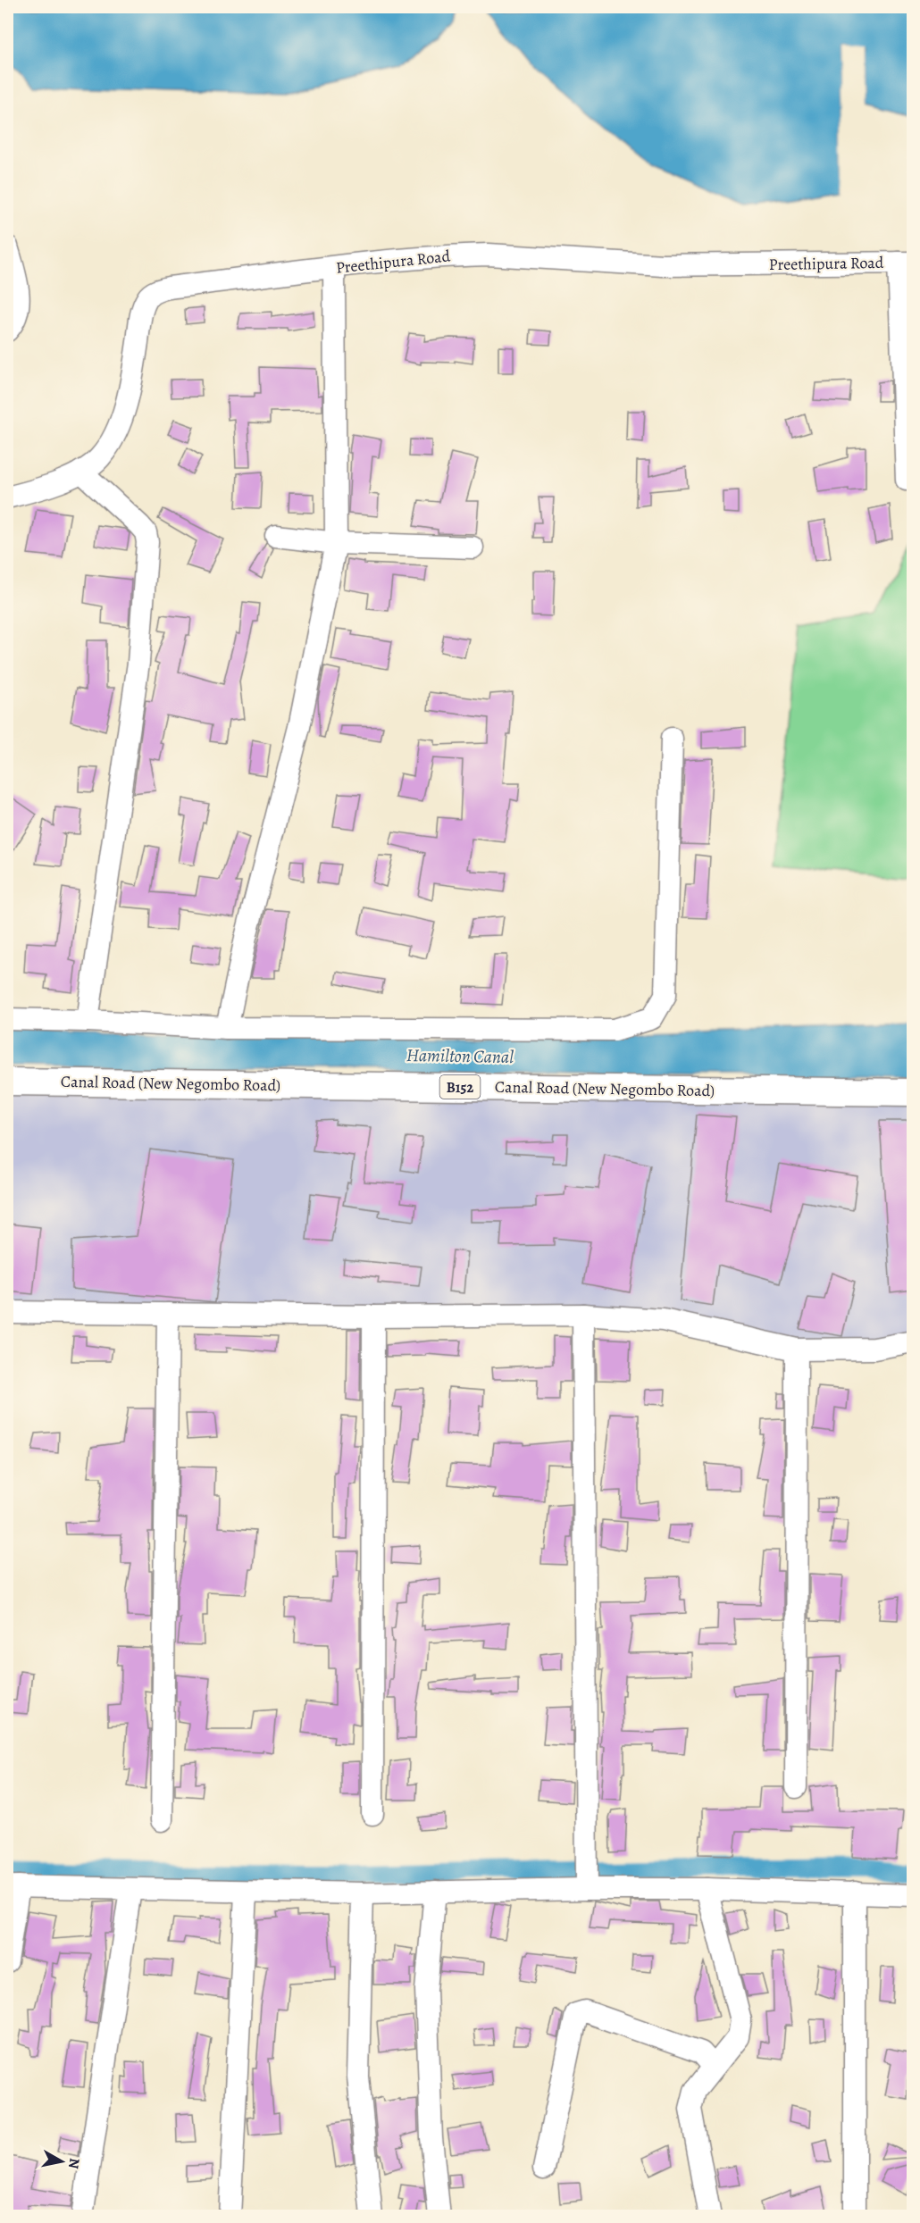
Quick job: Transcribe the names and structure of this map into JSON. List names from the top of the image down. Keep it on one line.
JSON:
{"streets":{"main road":["Canal Road (New Negombo Road)","B152"],"street":["Preethipura Road"]},"water":["Hamilton Canal"],"north":"right"}
